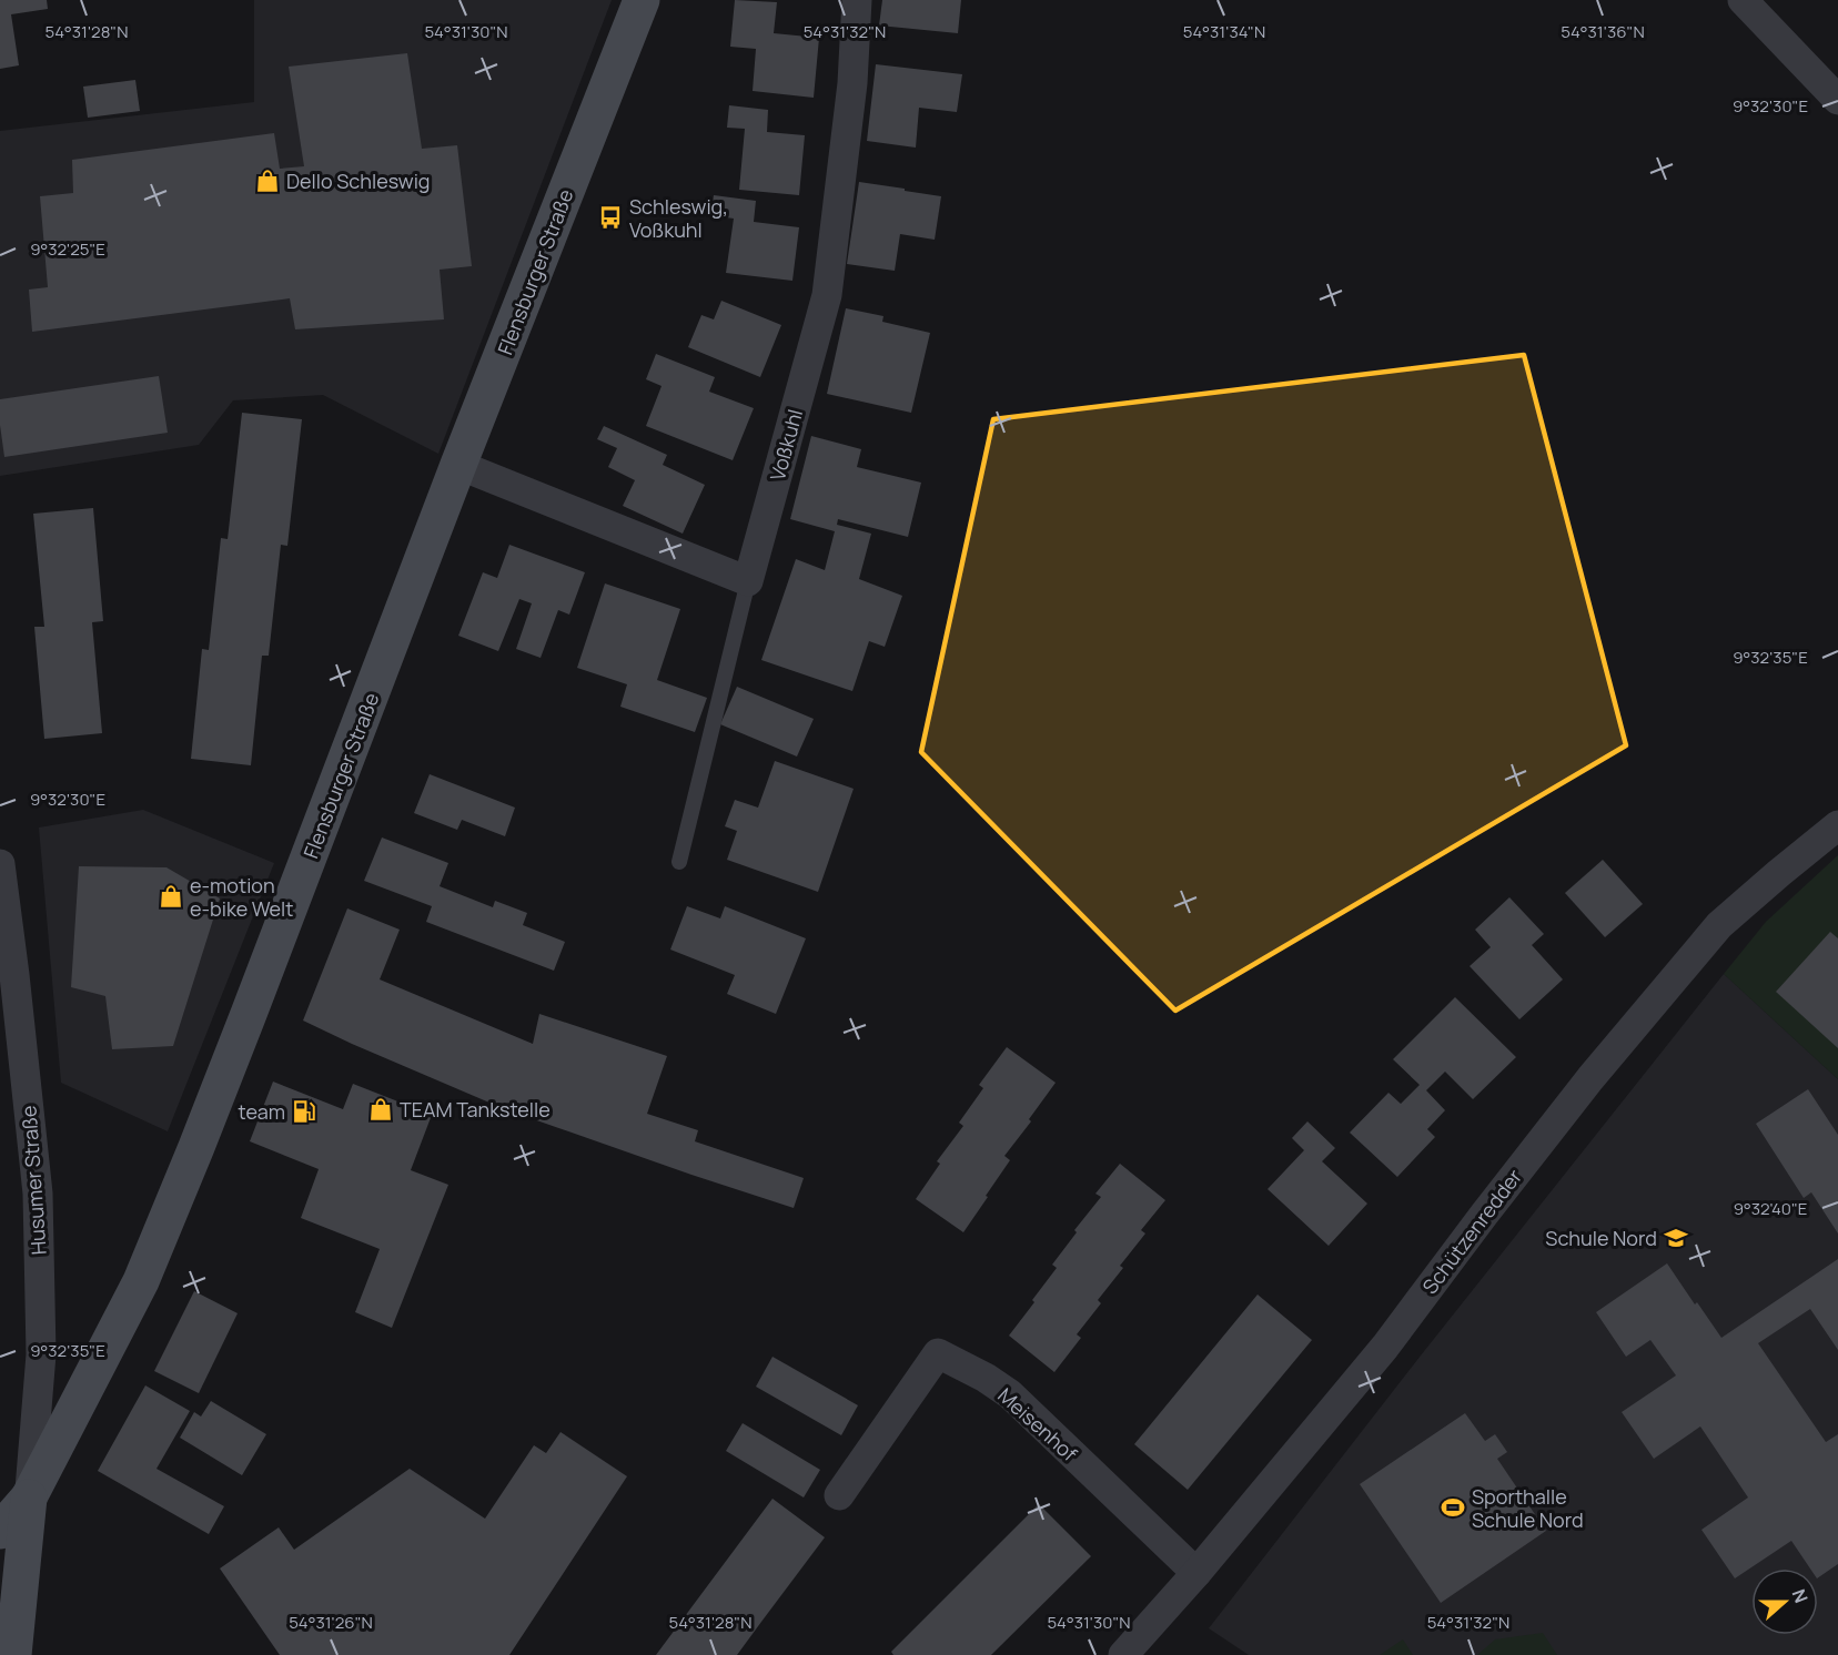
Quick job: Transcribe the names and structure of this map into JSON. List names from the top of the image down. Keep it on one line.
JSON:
{"streets":{"street":["Flensburger Straße","Voßkuhl","Husumer Straße","Schützenredder","Meisenhof"]},"crossings":[["Flensburger Straße","Husumer Straße"],["Schützenredder","Meisenhof"]],"places":{"shop":["Dello Schleswig","e-motion e-bike Welt","TEAM Tankstelle"],"bus stop":["Schleswig, Voßkuhl"],"fuel station":["team"],"school or university":["Schule Nord"],"sports":["Sporthalle Schule Nord"]},"north":"right","coordinates":["54°31'28\"N","54°31'30\"N","54°31'32\"N","54°31'34\"N","54°31'36\"N","9°32'30\"E","9°32'25\"E","9°32'35\"E","9°32'40\"E","54°31'26\"N"]}
